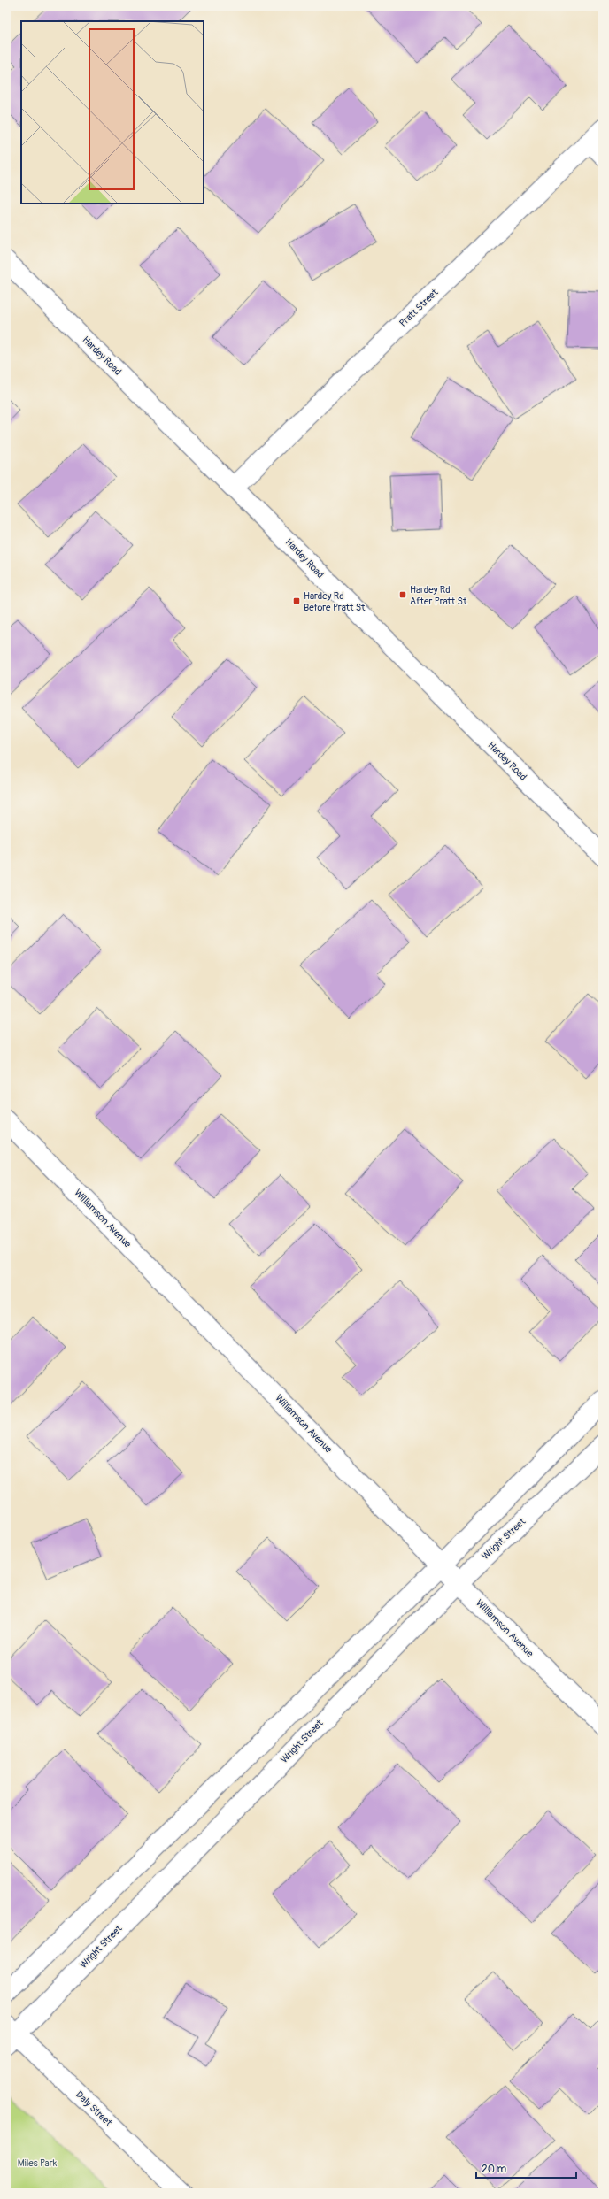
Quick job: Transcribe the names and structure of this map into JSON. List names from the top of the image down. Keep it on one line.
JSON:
{"streets":{"street":["Pratt Street","Hardey Road","Williamson Avenue","Wright Street","Daly Street"]},"crossings":[["Pratt Street","Hardey Road"],["Williamson Avenue","Wright Street"],["Wright Street","Daly Street"]],"parks":["Miles Park"],"places":{"transit":["Hardey Rd After Pratt St","Hardey Rd Before Pratt St"]},"scale_bar":"20 m"}
